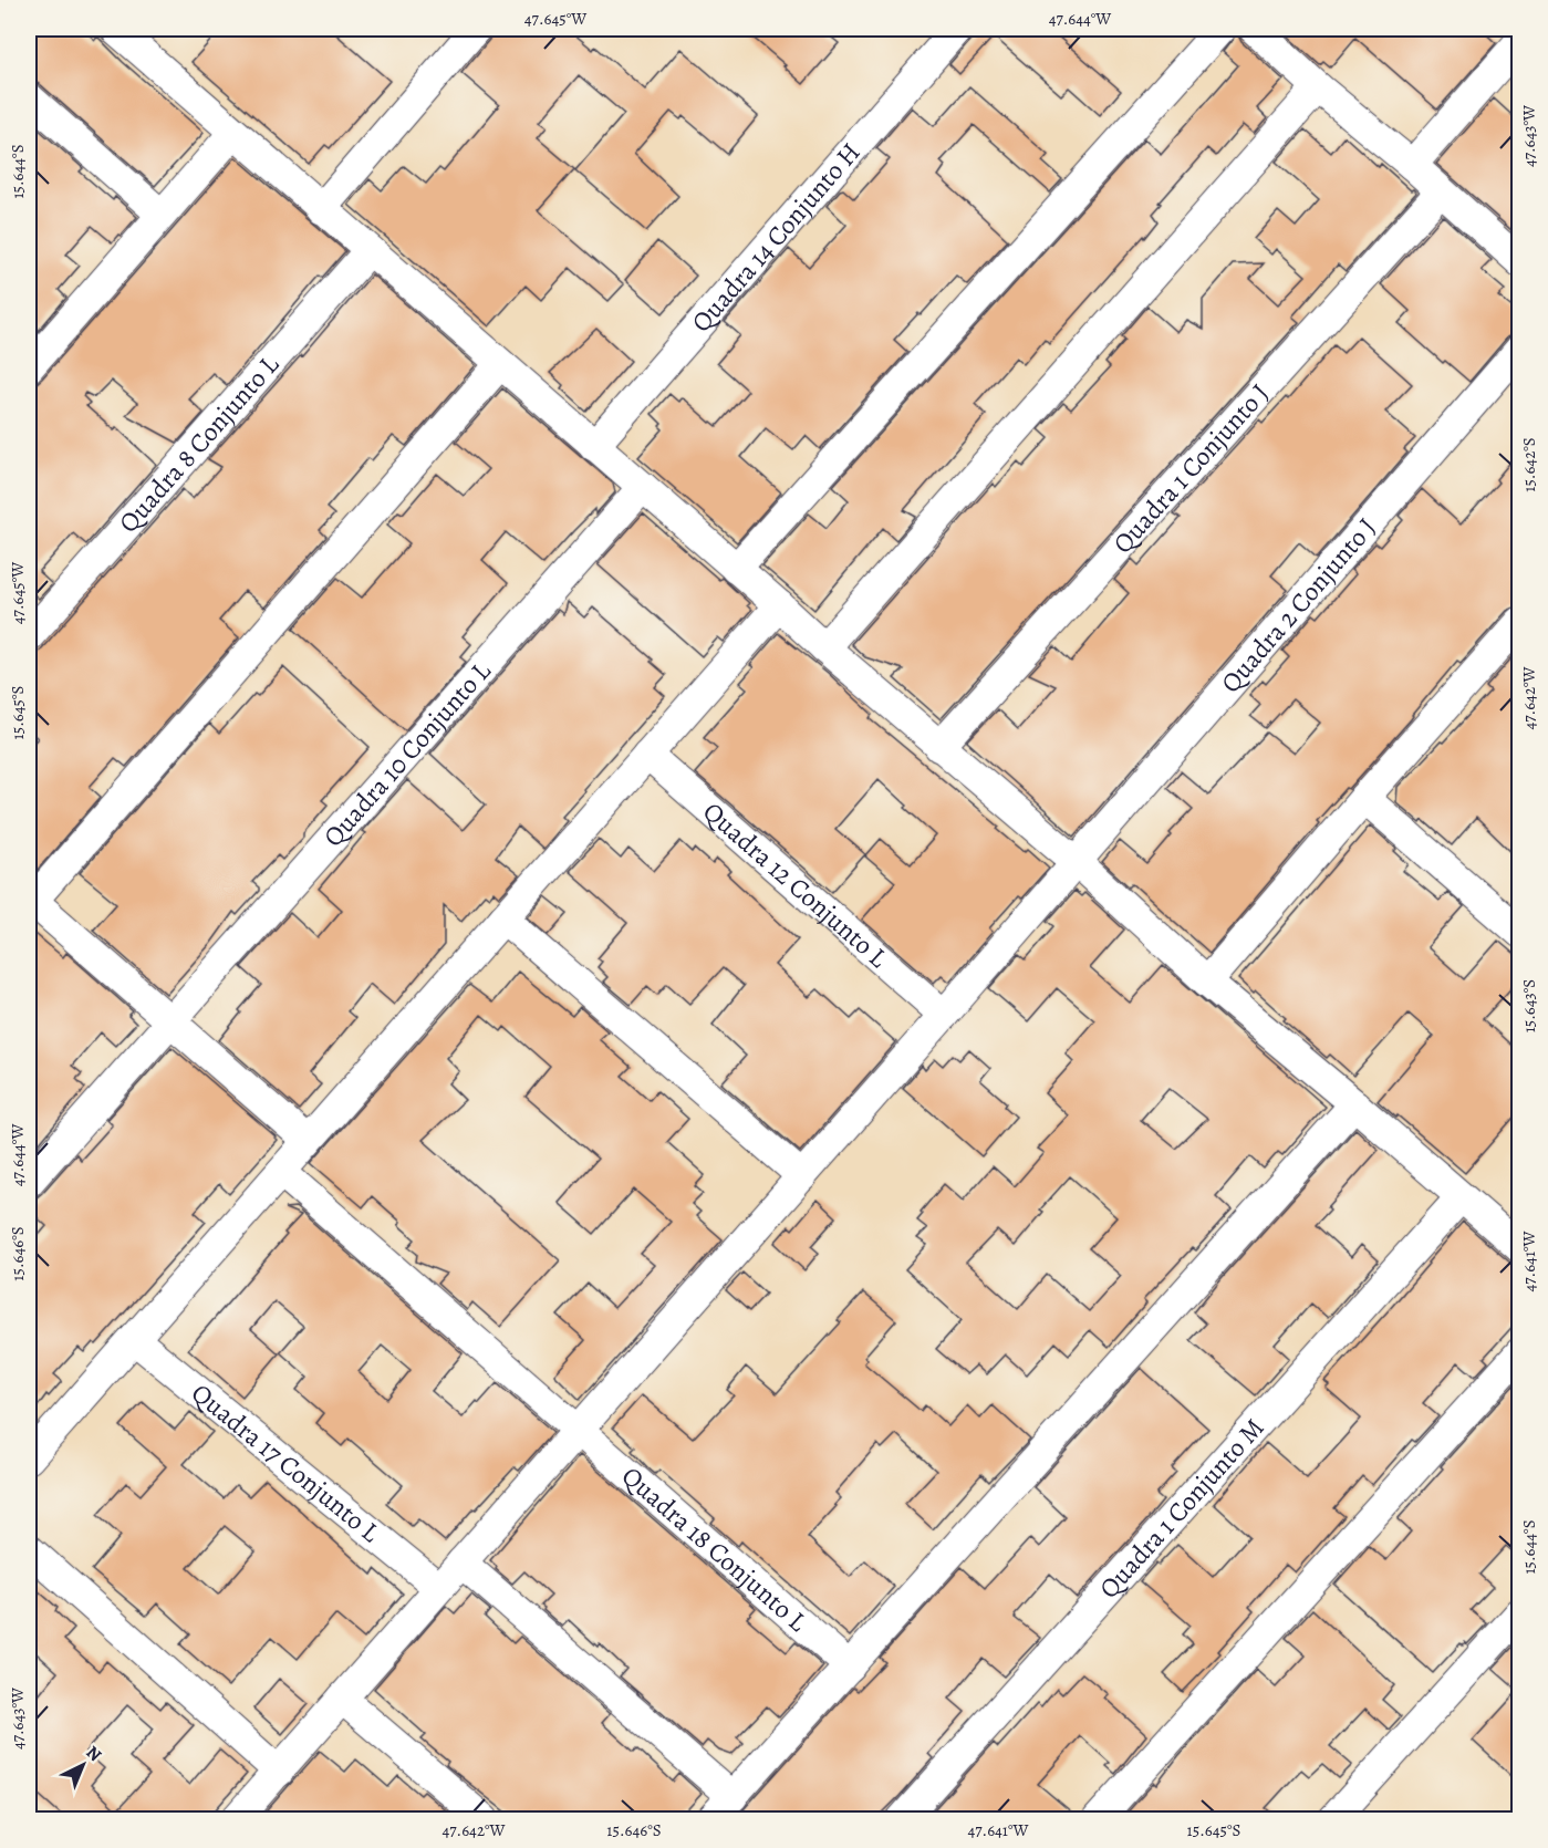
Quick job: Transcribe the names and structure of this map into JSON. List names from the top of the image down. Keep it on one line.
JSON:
{"streets":{"street":["Quadra 14 Conjunto H","Quadra 8 Conjunto L","Quadra 1 Conjunto J","Quadra 2 Conjunto J","Quadra 10 Conjunto L","Quadra 12 Conjunto L","Quadra 17 Conjunto L","Quadra 1 Conjunto M","Quadra 18 Conjunto L"]},"crossings":[["Quadra 2 Conjunto J","Quadra 12 Conjunto L"],["Quadra 2 Conjunto J","Quadra 17 Conjunto L"],["Quadra 2 Conjunto J","Quadra 18 Conjunto L"]],"north":"top right","coordinates":["47.645°W","47.644°W","47.643°W","15.644°S","15.642°S","47.642°W","15.645°S","15.643°S","15.646°S","47.641°W"]}
